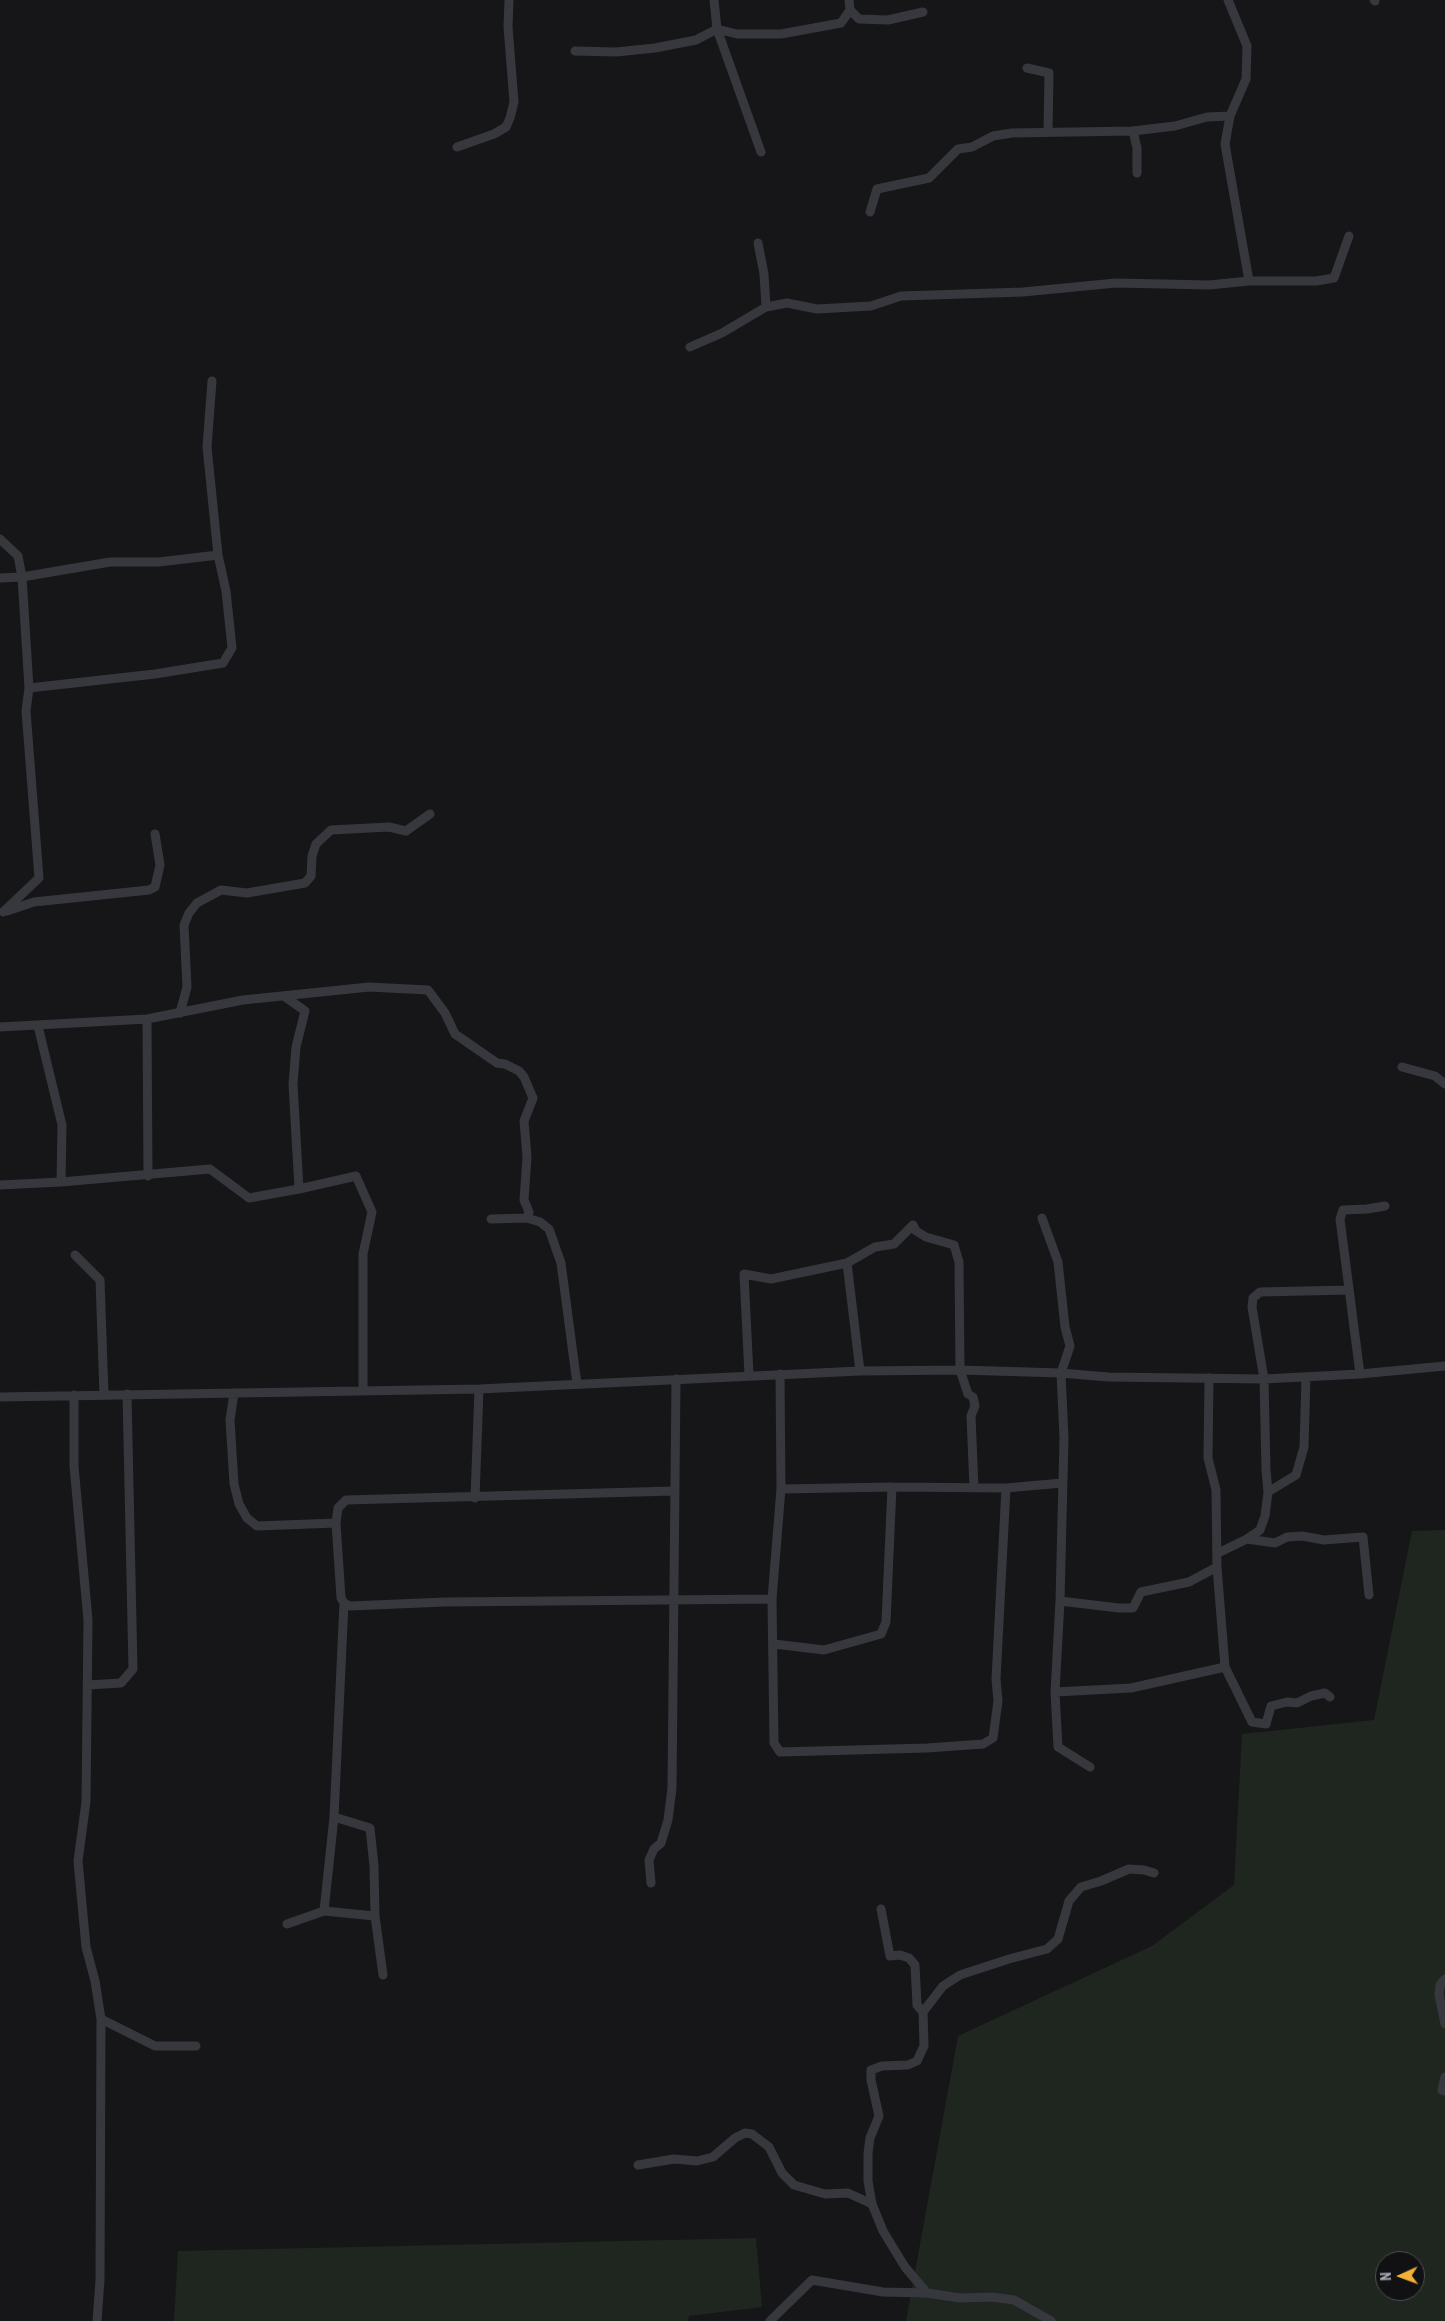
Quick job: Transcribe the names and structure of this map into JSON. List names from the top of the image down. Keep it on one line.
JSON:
{"north":"left"}
